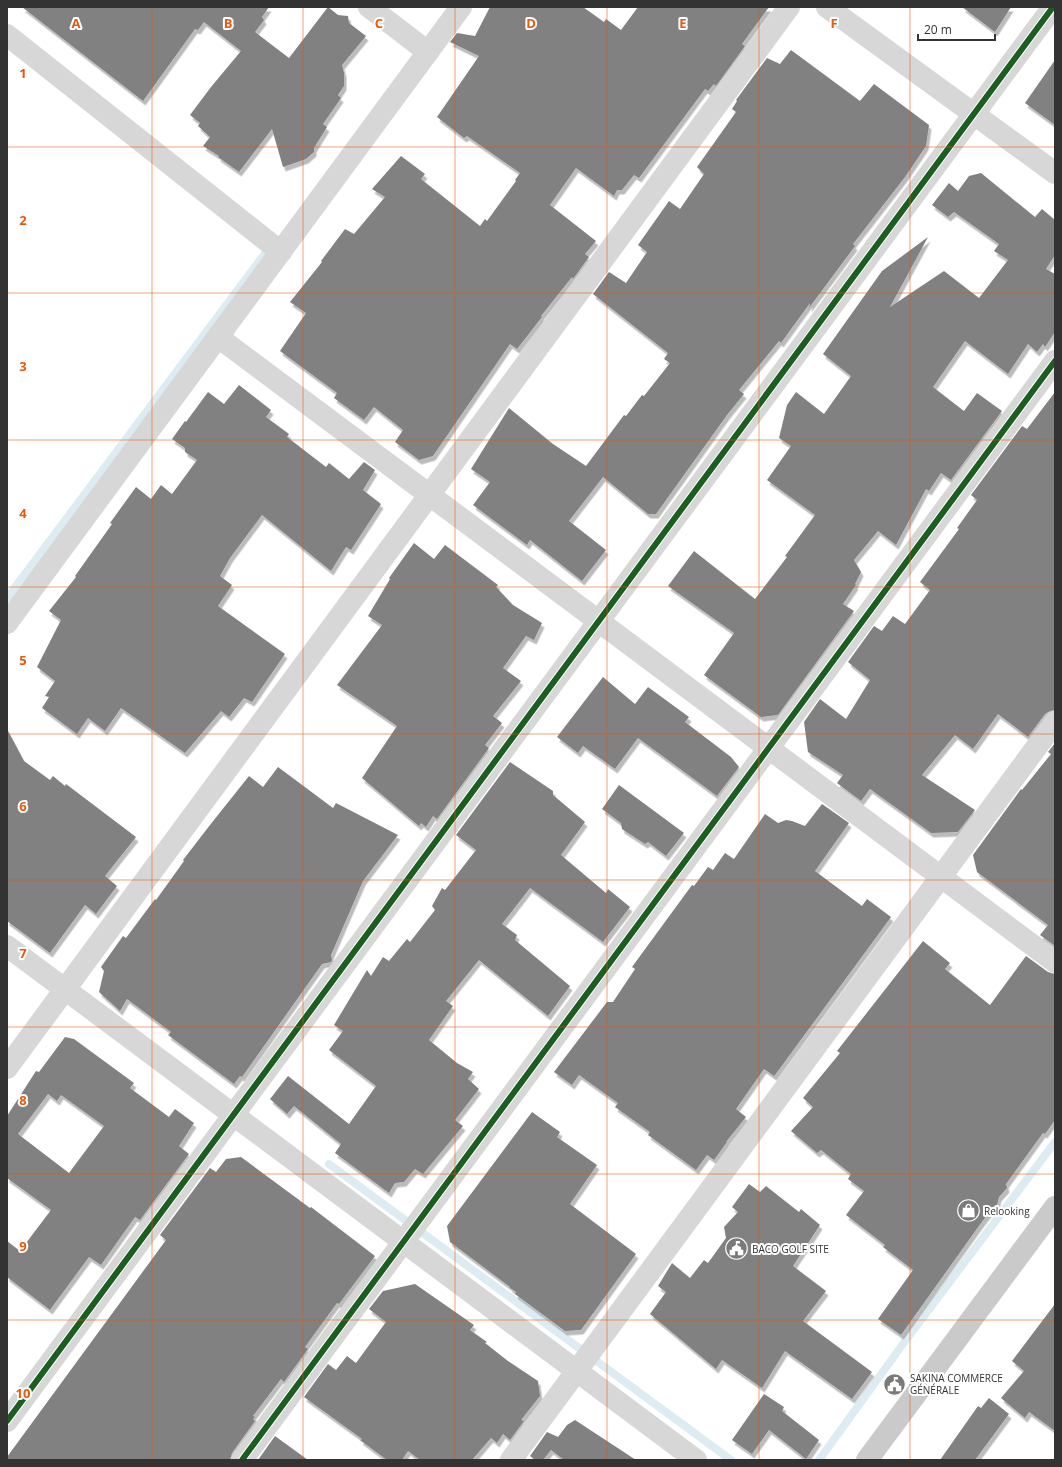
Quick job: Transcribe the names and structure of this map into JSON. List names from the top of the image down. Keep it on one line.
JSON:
{"places":{"shop":["Relooking"],"public building":["BACO GOLF SITE","SAKINA COMMERCE GÉNÉRALE"]},"scale_bar":"20 m","grid":{"columns":["A","B","C","D","E","F"],"rows":["1","2","3","4","5","6","7","8","9","10"]}}
